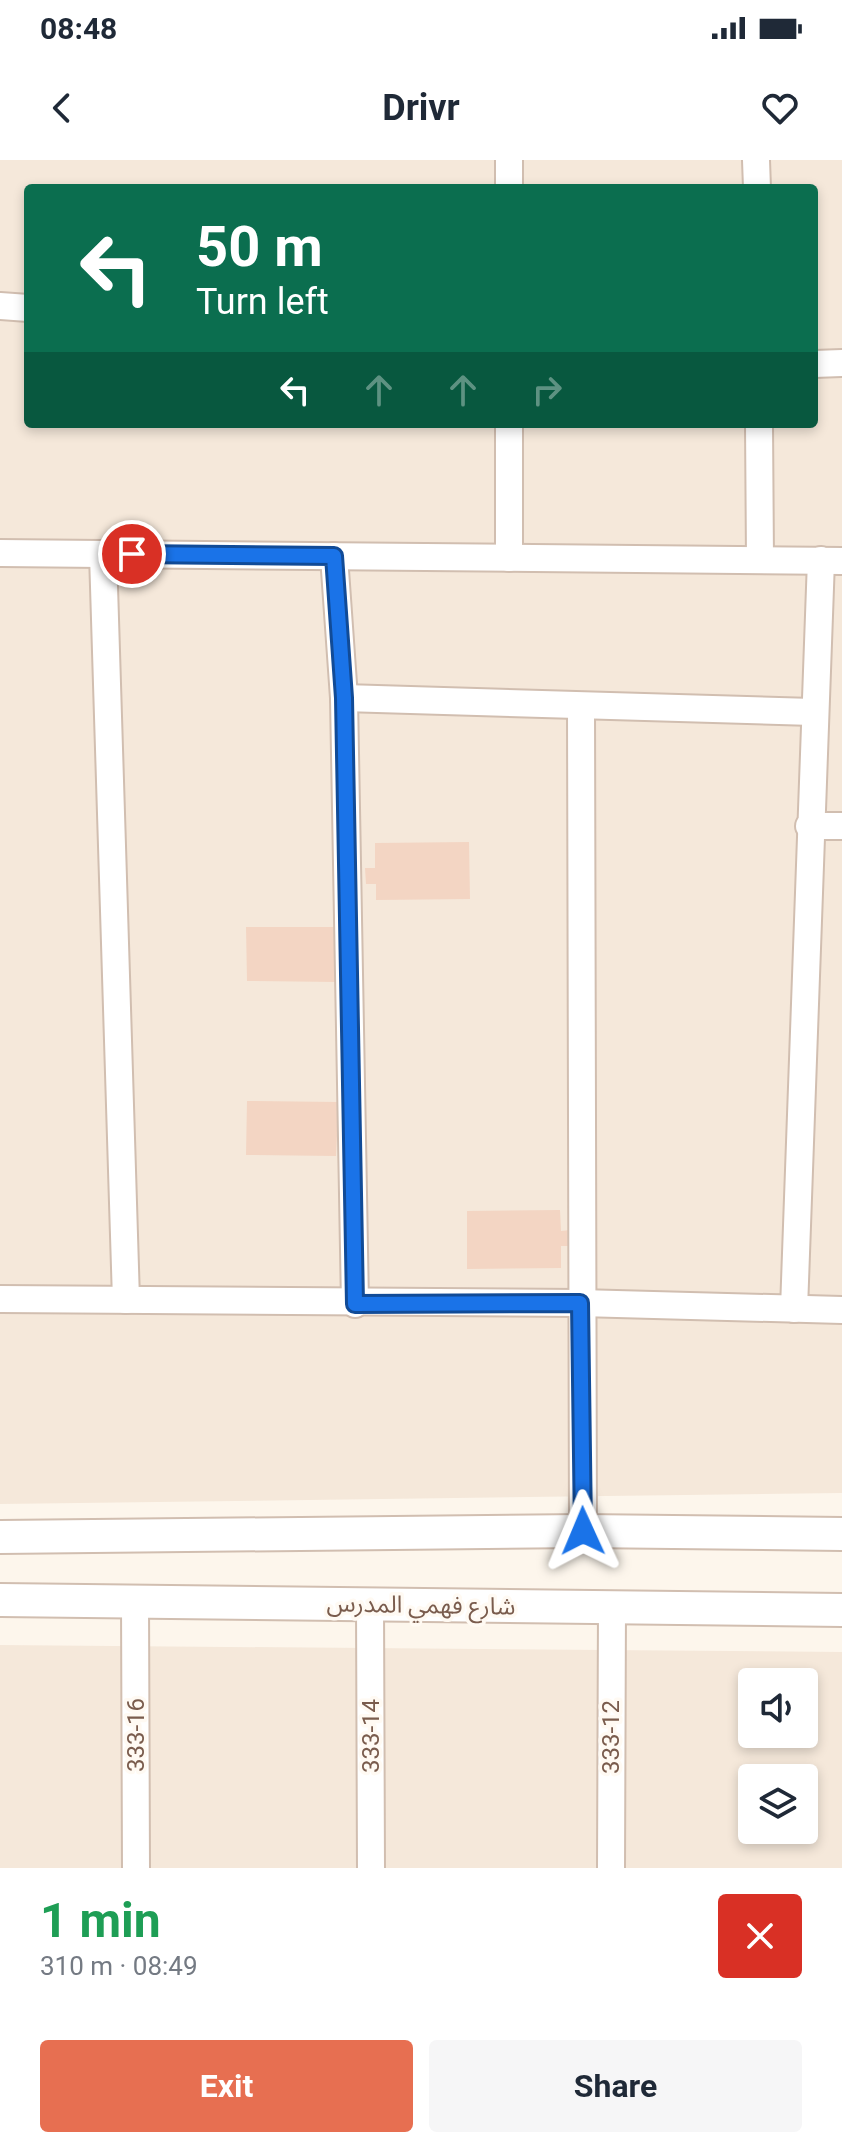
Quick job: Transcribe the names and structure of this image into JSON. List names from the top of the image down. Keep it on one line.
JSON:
{"streets":{"street":["شارع فهمي المدرس","333-16","333-14","333-12"]},"crossings":[["شارع فهمي المدرس","333-16"],["شارع فهمي المدرس","333-14"],["شارع فهمي المدرس","333-12"]],"page":{"status":"08:48","header":"Drivr","turn":["50 m","Turn left"],"heading":["1 min","310 m · 08:49"],"buttons":["Exit","Share"]}}
